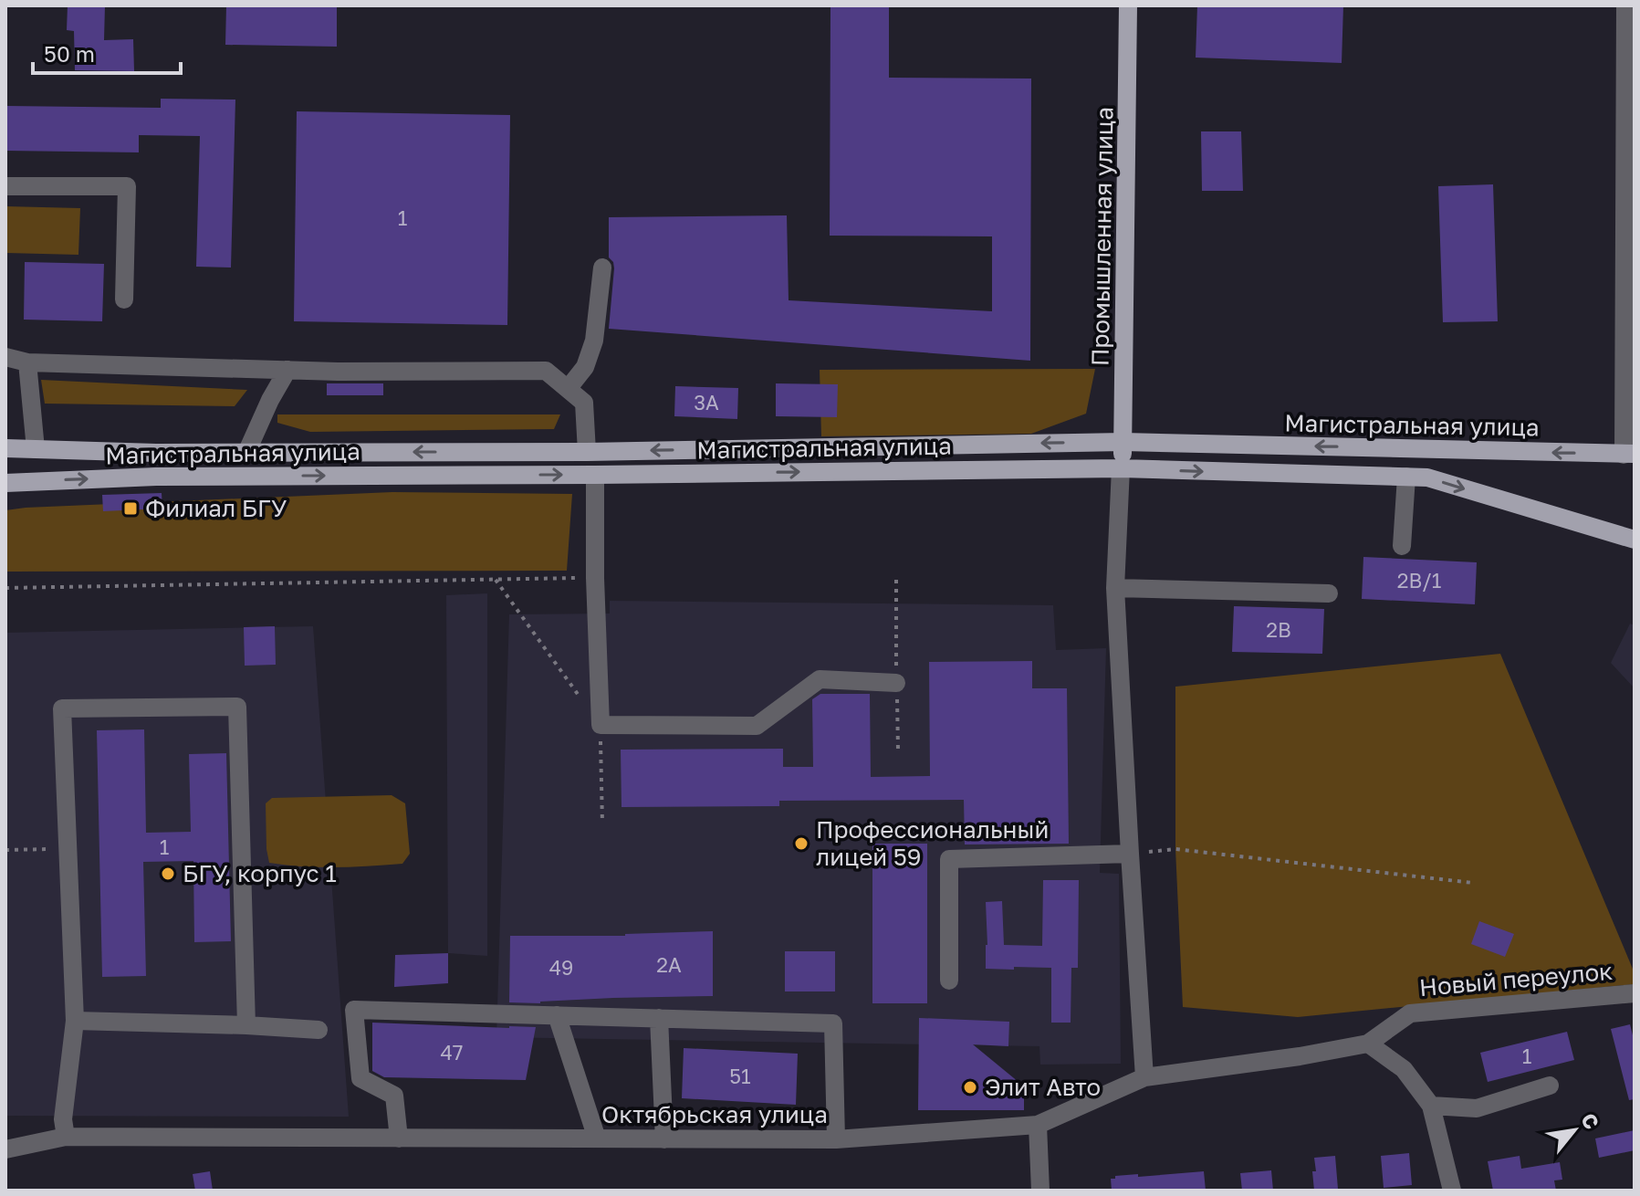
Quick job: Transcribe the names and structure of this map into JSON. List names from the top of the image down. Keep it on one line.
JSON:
{"streets":{"main road":["Промышленная улица","Магистральная улица"],"street":["Новый переулок","Октябрьская улица"]},"crossings":[["Промышленная улица","Магистральная улица"],["Новый переулок","Октябрьская улица"]],"places":{"transit":["Филиал БГУ"],"other":["Профессиональный лицей 59","БГУ, корпус 1","Элит Авто"]},"house_numbers":["1","3А","2В/1","2В","1","2А","49","47","1","51"],"scale_bar":"50 m","north":"top right"}
